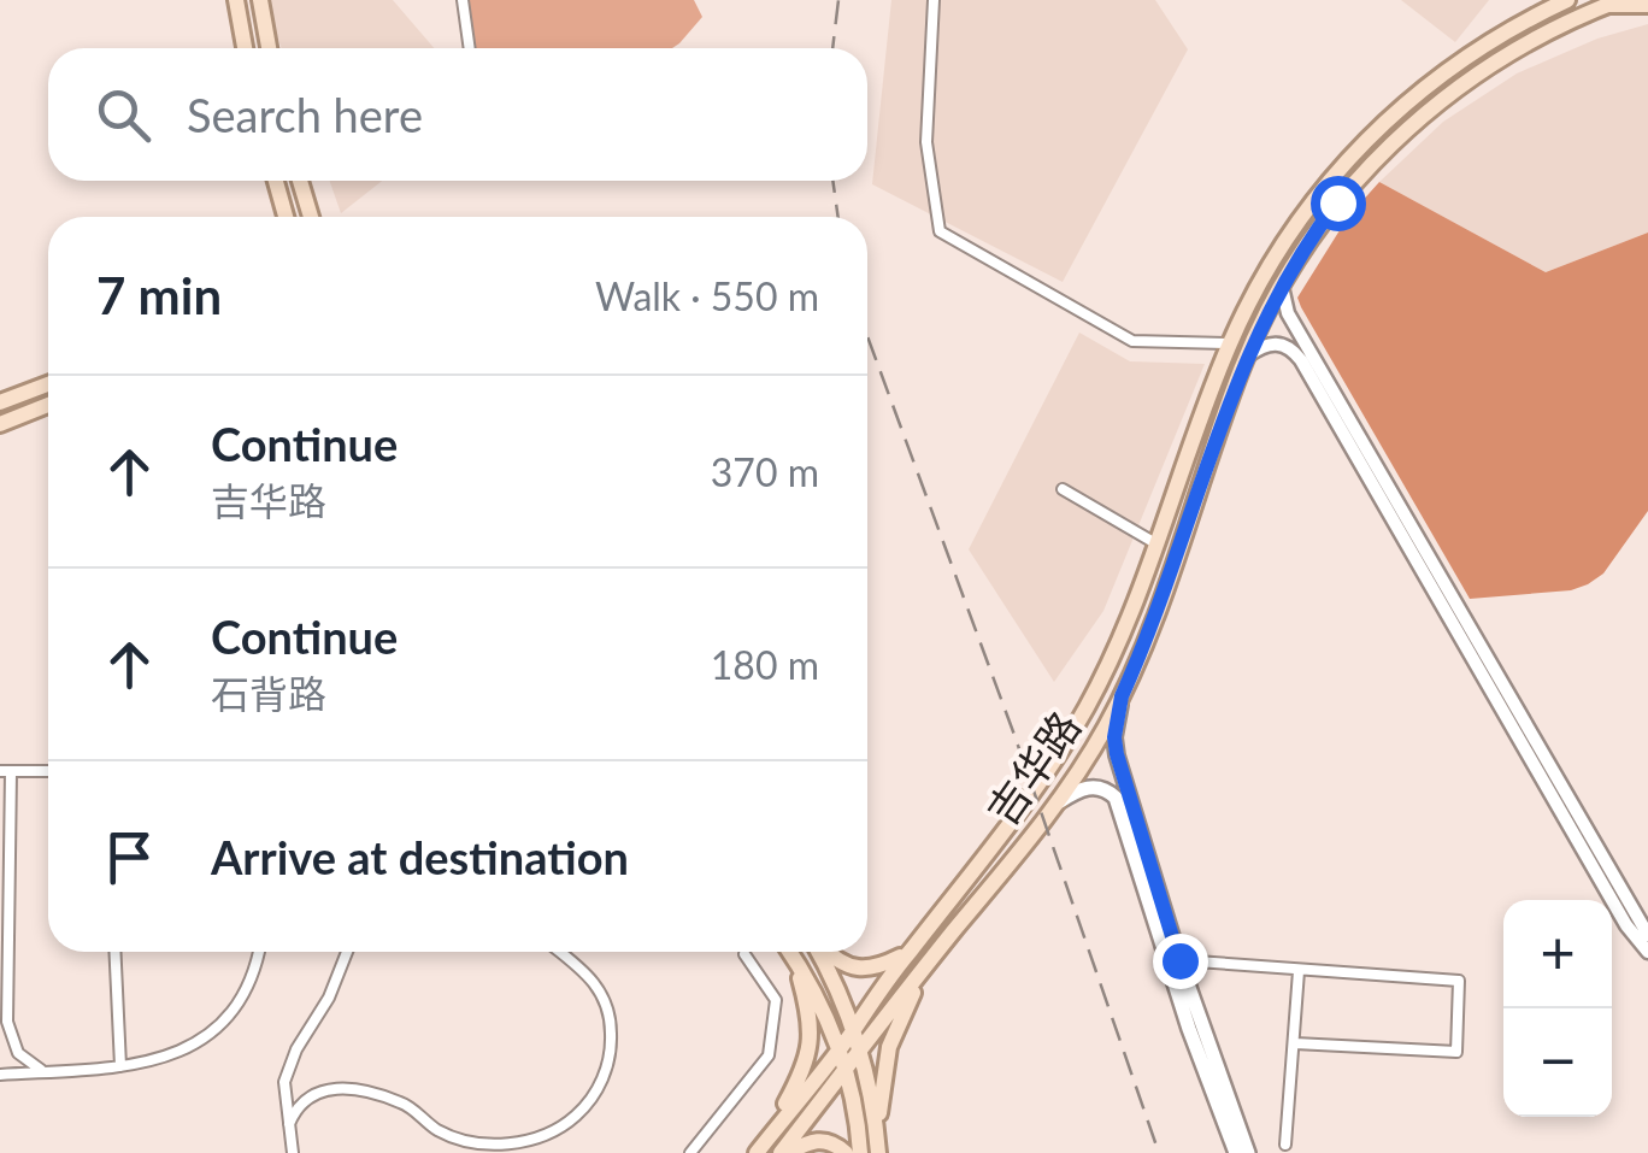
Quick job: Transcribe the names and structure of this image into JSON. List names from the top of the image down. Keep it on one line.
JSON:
{"streets":{"main road":["吉华路"]},"page":{"search":"Search here","heading":["7 min","Walk · 550 m"],"list":[["Continue","吉华路","370 m"],["Continue","石背路","180 m"],"Arrive at destination"],"map_buttons":["+","−"]}}
